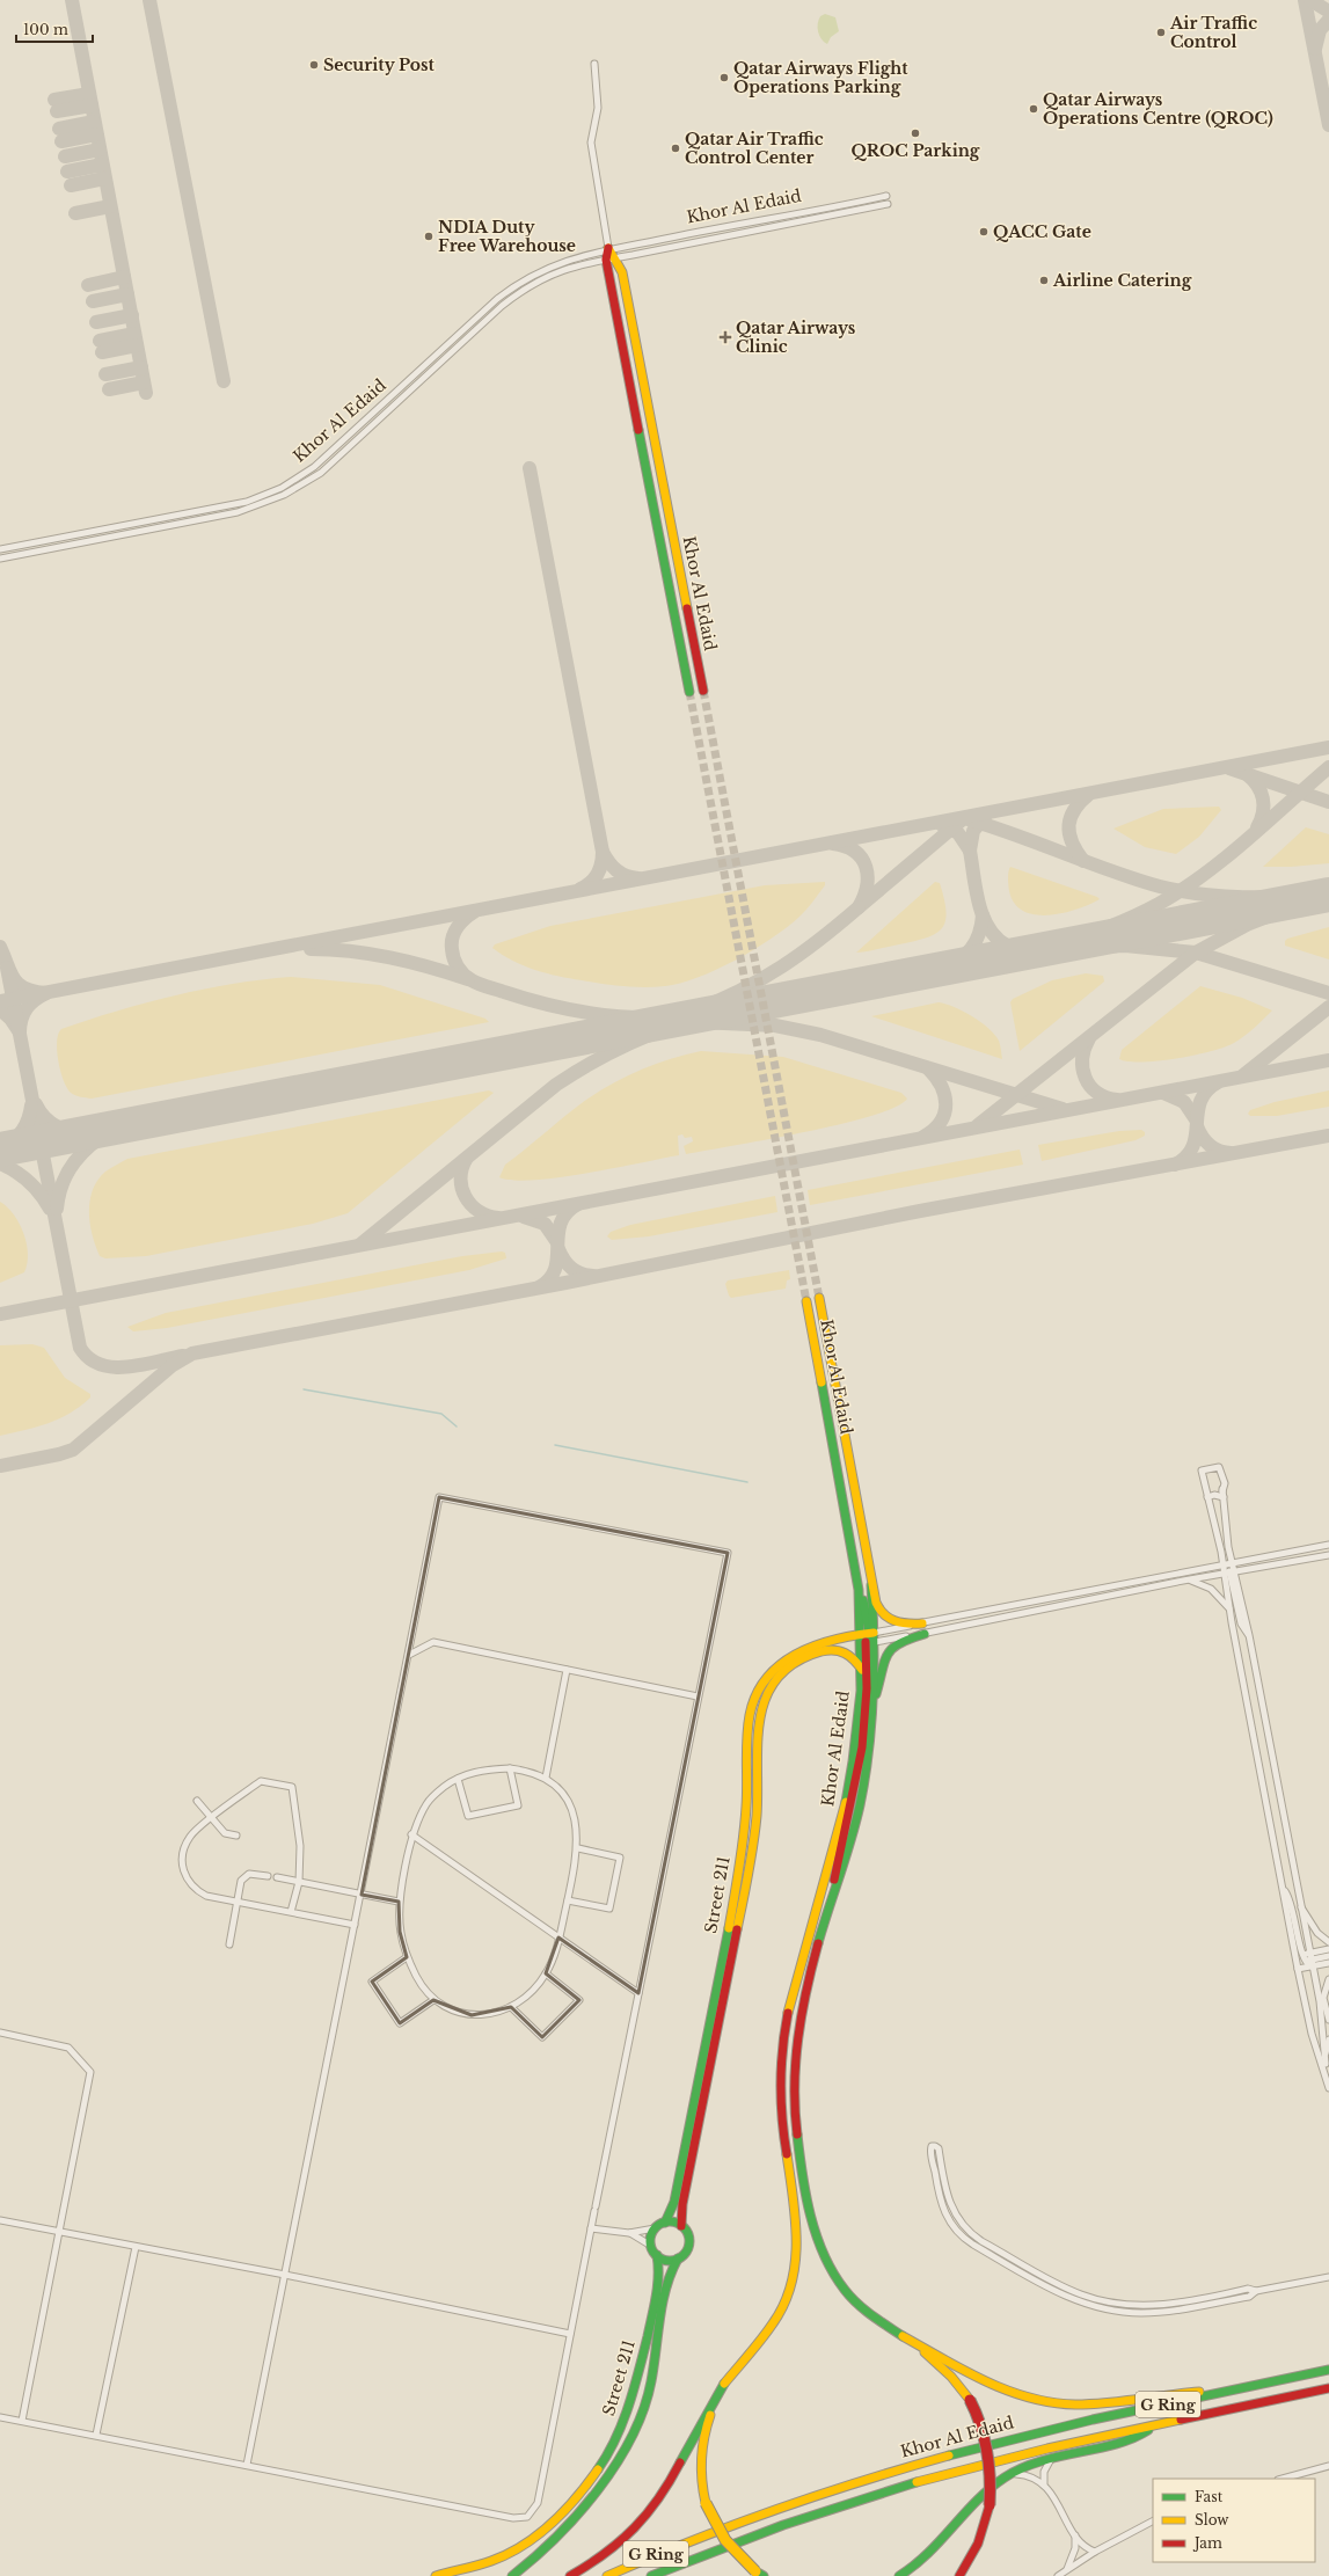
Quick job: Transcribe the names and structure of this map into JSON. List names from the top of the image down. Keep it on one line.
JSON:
{"streets":{"main road":["Khor Al Edaid","Street 211","G Ring"]},"crossings":[["Khor Al Edaid","Street 211"]],"places":{"other":["Air Traffic Control","Security Post","Qatar Airways Flight Operations Parking","Qatar Airways Operations Centre (QROC)","QROC Parking","Qatar Air Traffic Control Center","QACC Gate","NDIA Duty Free Warehouse","Airline Catering"],"health":["Qatar Airways Clinic"]},"legend":["Fast","Slow","Jam"],"scale_bar":"100 m"}
